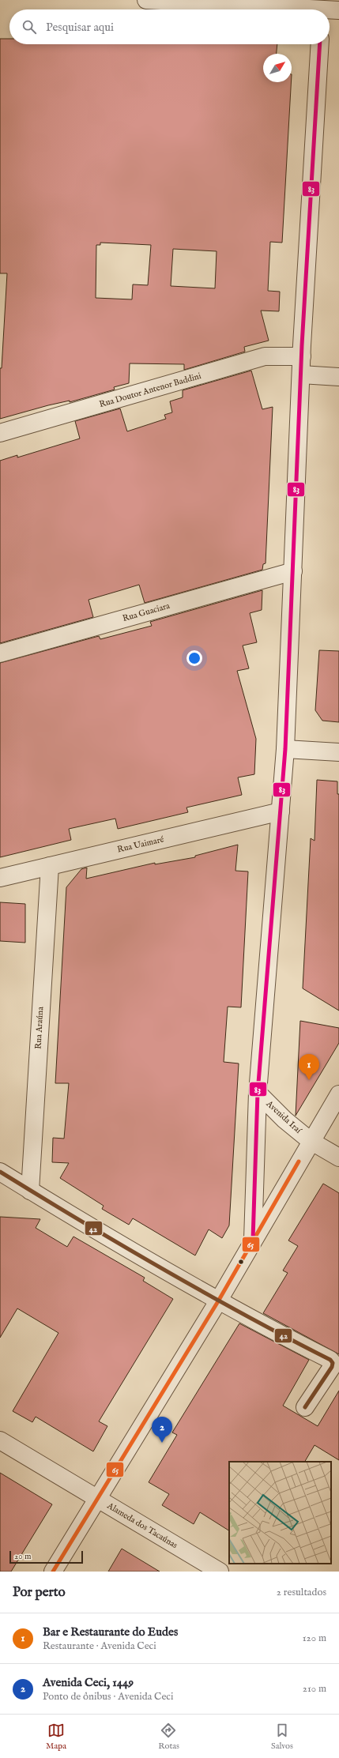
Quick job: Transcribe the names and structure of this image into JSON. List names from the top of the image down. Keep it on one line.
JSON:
{"streets":{"street":["Rua Doutor Antenor Baddini","Rua Guaciara","Rua Uaimaré","Rua Araúna","Avenida Iraí","Alameda dos Tacaúnas"]},"crossings":[["Rua Doutor Antenor Baddini","Avenida Iraí"],["Rua Guaciara","Avenida Iraí"],["Rua Uaimaré","Rua Araúna"],["Rua Uaimaré","Avenida Iraí"]],"lines":["transit line 83","transit line 65","transit line 42"],"scale_bar":"20 m","north":"top right","page":{"search":"Pesquisar aqui","pins":["1","2"],"scale":"20 m","heading":["Por perto","2 resultados"],"list":[{"mark":"1","name":"Bar e Restaurante do Eudes","note":"Restaurante · Avenida Ceci","value":"120 m"},{"mark":"2","name":"Avenida Ceci, 1449","note":"Ponto de ônibus · Avenida Ceci","value":"210 m"}],"nav":["Mapa","Rotas","Salvos"]}}
